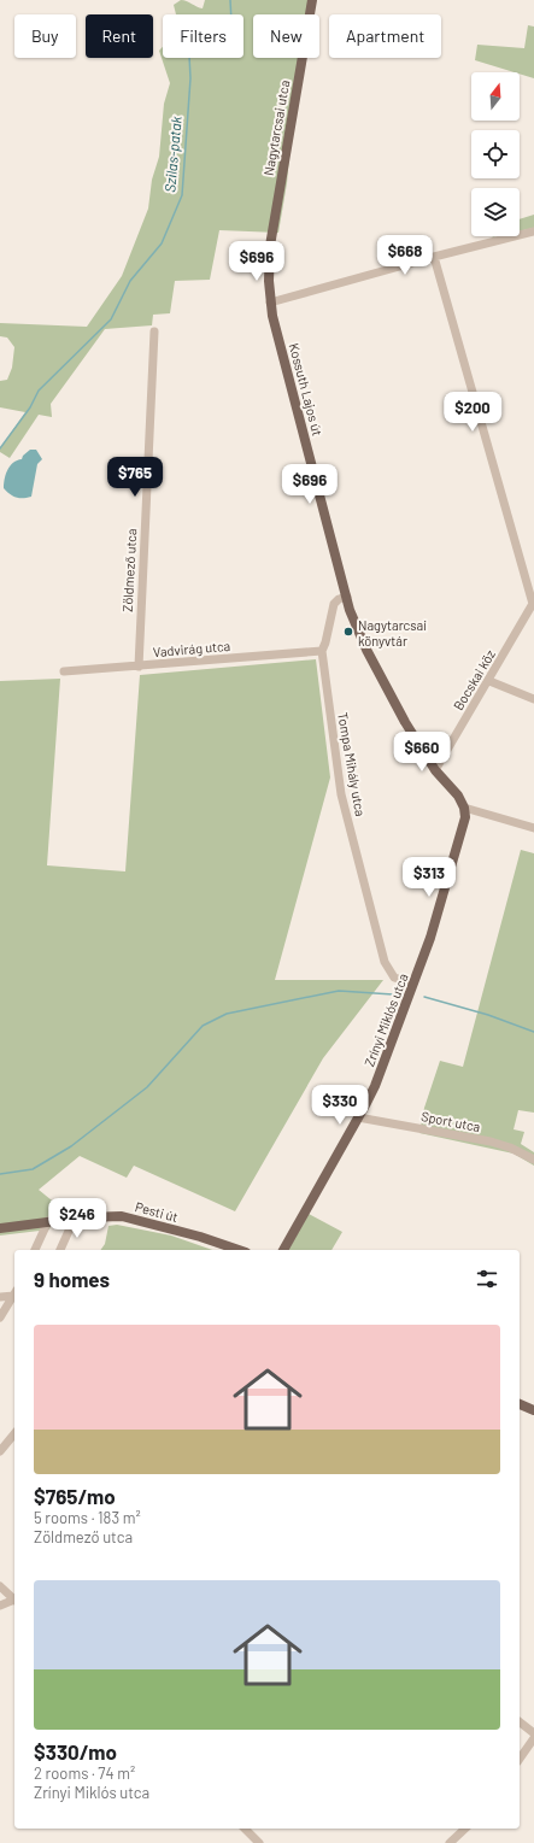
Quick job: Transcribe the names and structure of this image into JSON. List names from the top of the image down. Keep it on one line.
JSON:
{"streets":{"main road":["Nagytarcsai utca","Kossuth Lajos út","Zrínyi Miklós utca","Pesti út"],"street":["Zöldmező utca","Vadvirág utca","Bocskai köz","Tompa Mihály utca","Sport utca"]},"crossings":[["Nagytarcsai utca","Kossuth Lajos út"],["Kossuth Lajos út","Bocskai köz"],["Kossuth Lajos út","Tompa Mihály utca"],["Kossuth Lajos út","Zrínyi Miklós utca"],["Zöldmező utca","Vadvirág utca"],["Vadvirág utca","Tompa Mihály utca"],["Tompa Mihály utca","Zrínyi Miklós utca"],["Zrínyi Miklós utca","Sport utca"]],"water":["Szilas-patak"],"places":["Nagytarcsai könyvtár"],"north":"top","page":{"chip":["Buy","Rent","Filters","New","Apartment"],"price":["$668","$696","$200","$765","$696","$660","$313","$330","$246"],"heading":"9 homes","list":[{"name":"$765/mo","note":"5 rooms · 183 m² · Zöldmező utca"},{"name":"$330/mo","note":"2 rooms · 74 m² · Zrínyi Miklós utca"}]}}
